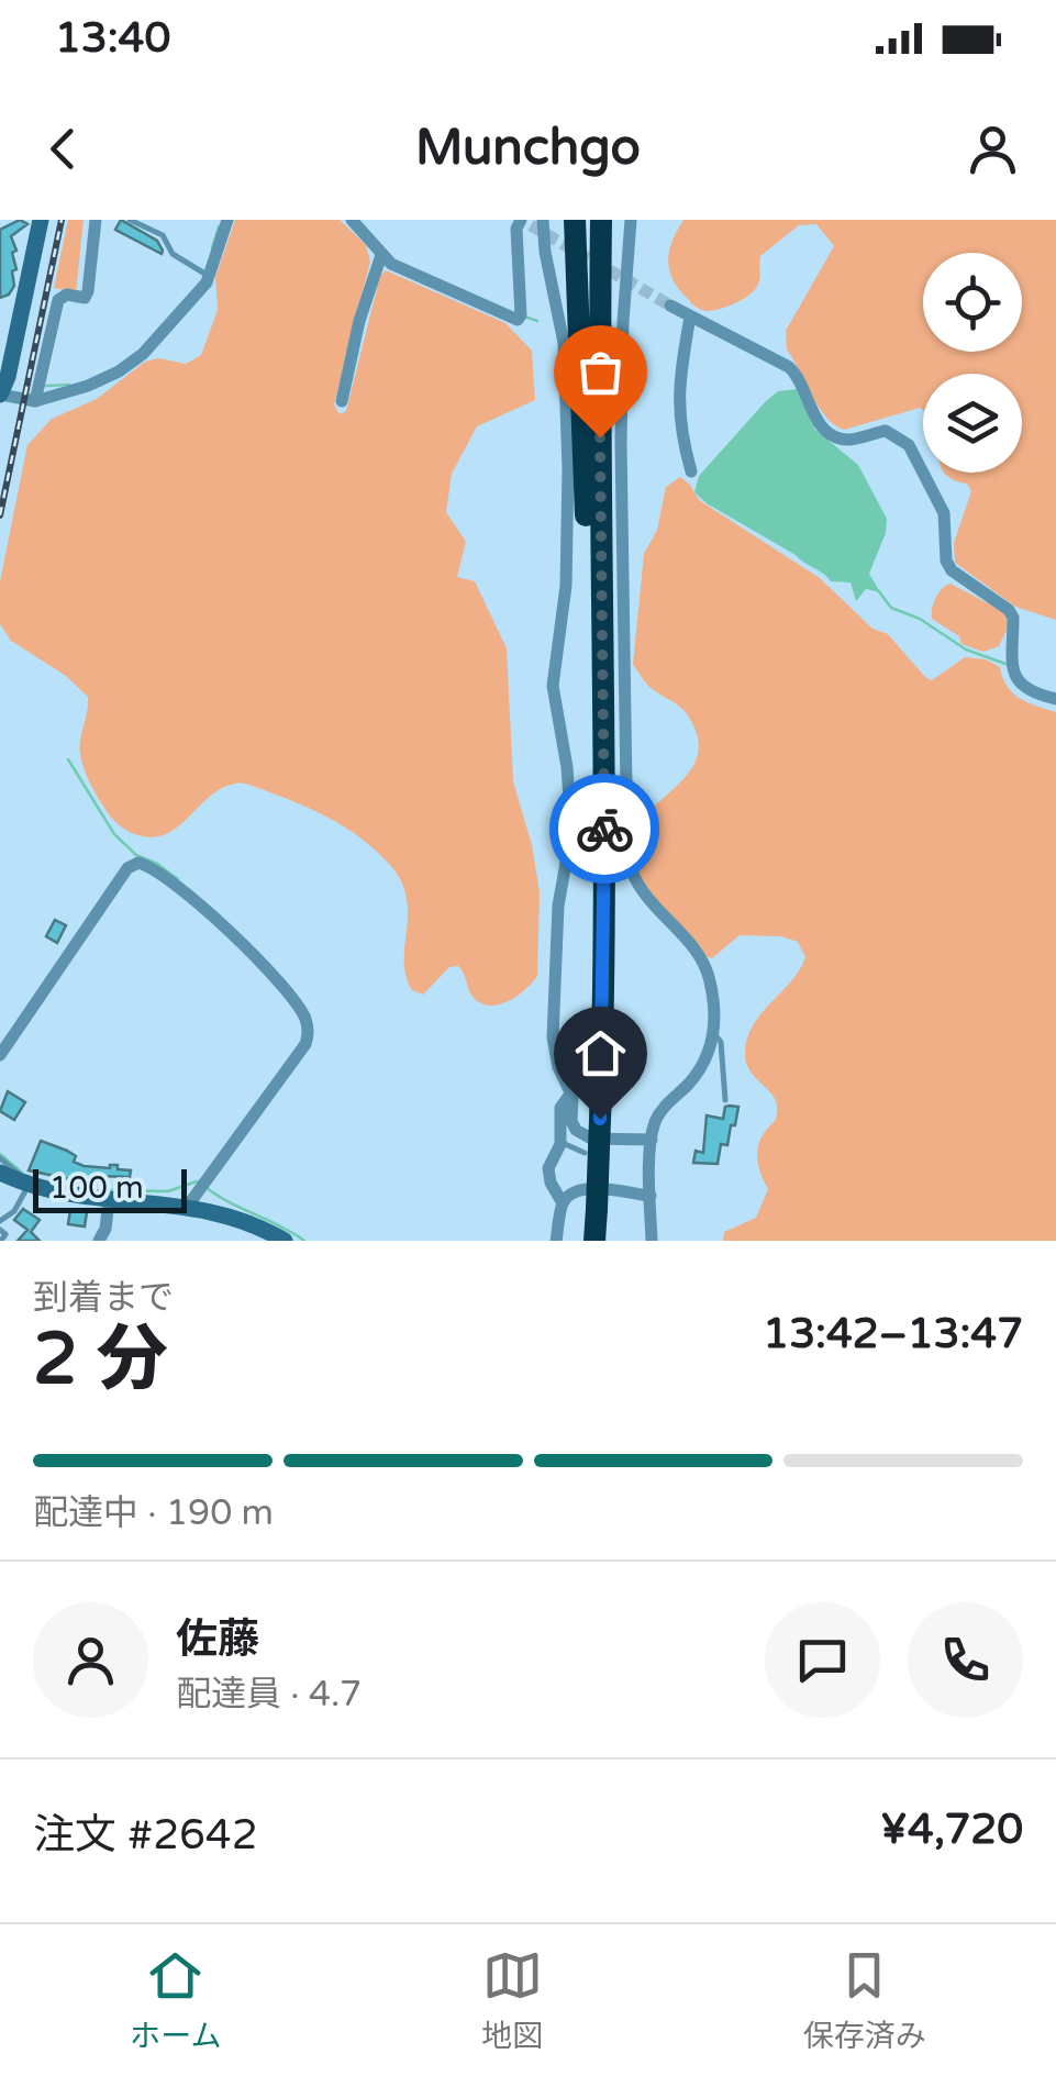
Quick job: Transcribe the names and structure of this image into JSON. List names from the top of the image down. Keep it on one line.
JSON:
{"scale_bar":"100 m","page":{"status":"13:40","header":"Munchgo","scale":"100 m","heading":["2 分","到着まで","13:42–13:47"],"panel":["佐藤","配達員 · 4.7","注文 #2642","¥4,720"],"bar":"配達中 · 190 m","tabs":["ホーム","地図","保存済み"]}}
